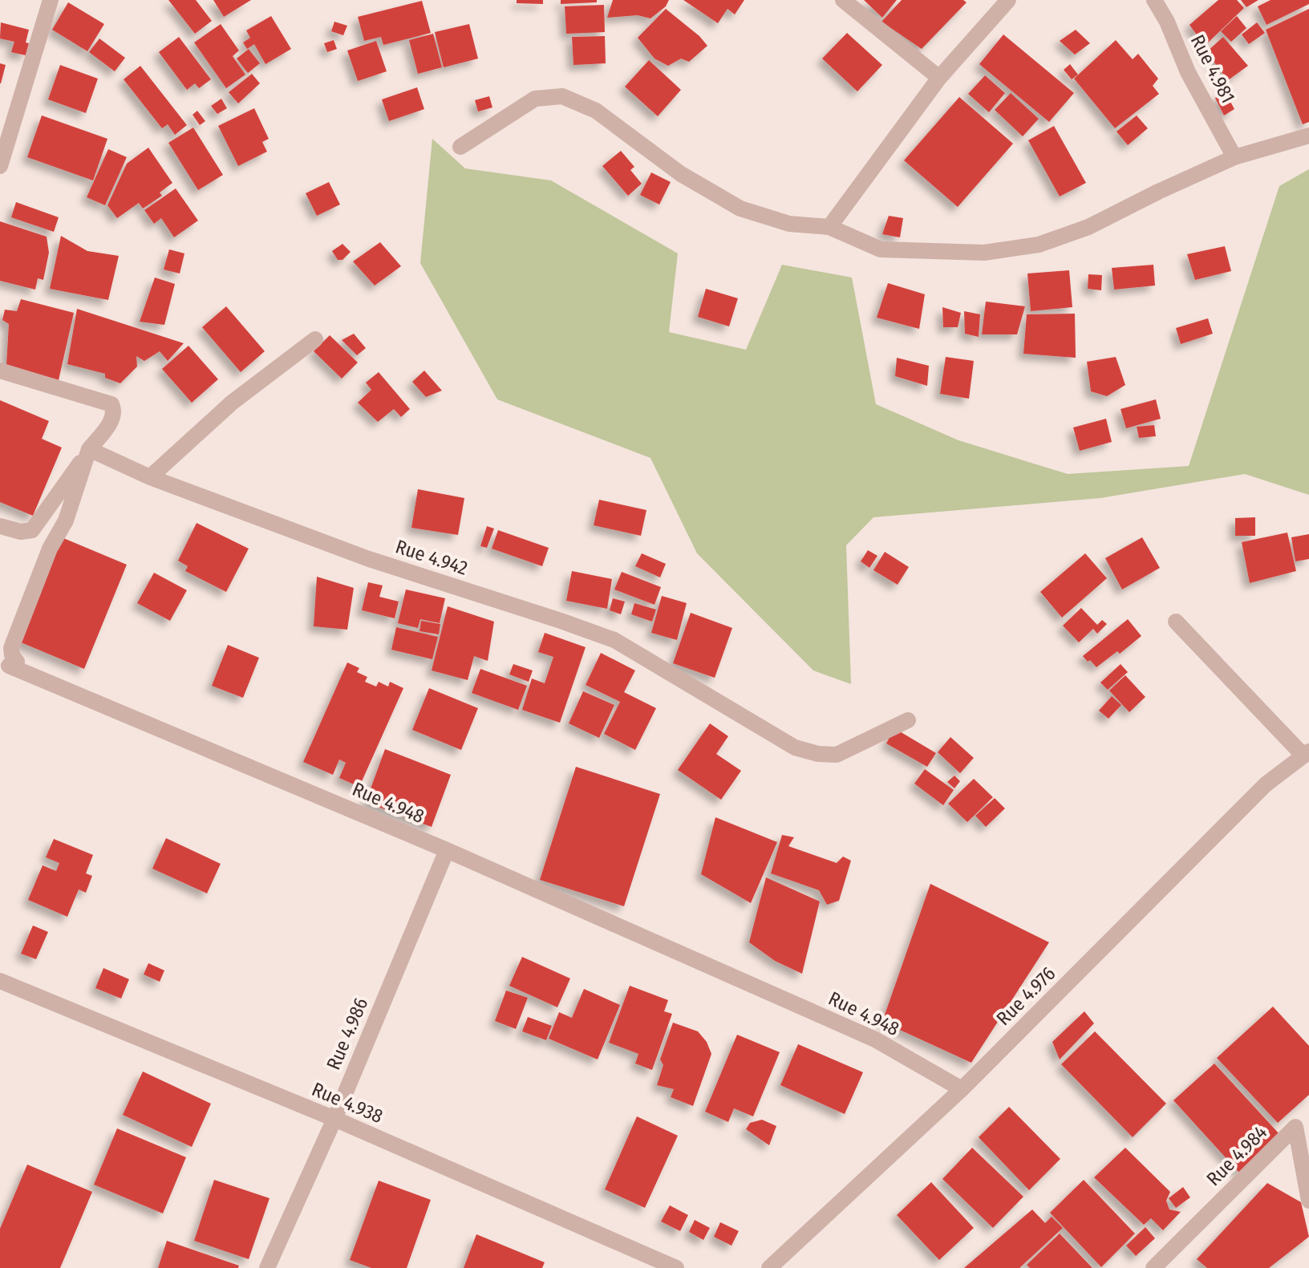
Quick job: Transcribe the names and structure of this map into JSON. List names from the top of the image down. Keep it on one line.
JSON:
{"streets":{"street":["Rue 4.981","Rue 4.942","Rue 4.948","Rue 4.976","Rue 4.986","Rue 4.938","Rue 4.984"]},"crossings":[["Rue 4.942","Rue 4.948"],["Rue 4.948","Rue 4.976"],["Rue 4.948","Rue 4.986"],["Rue 4.986","Rue 4.938"]]}
